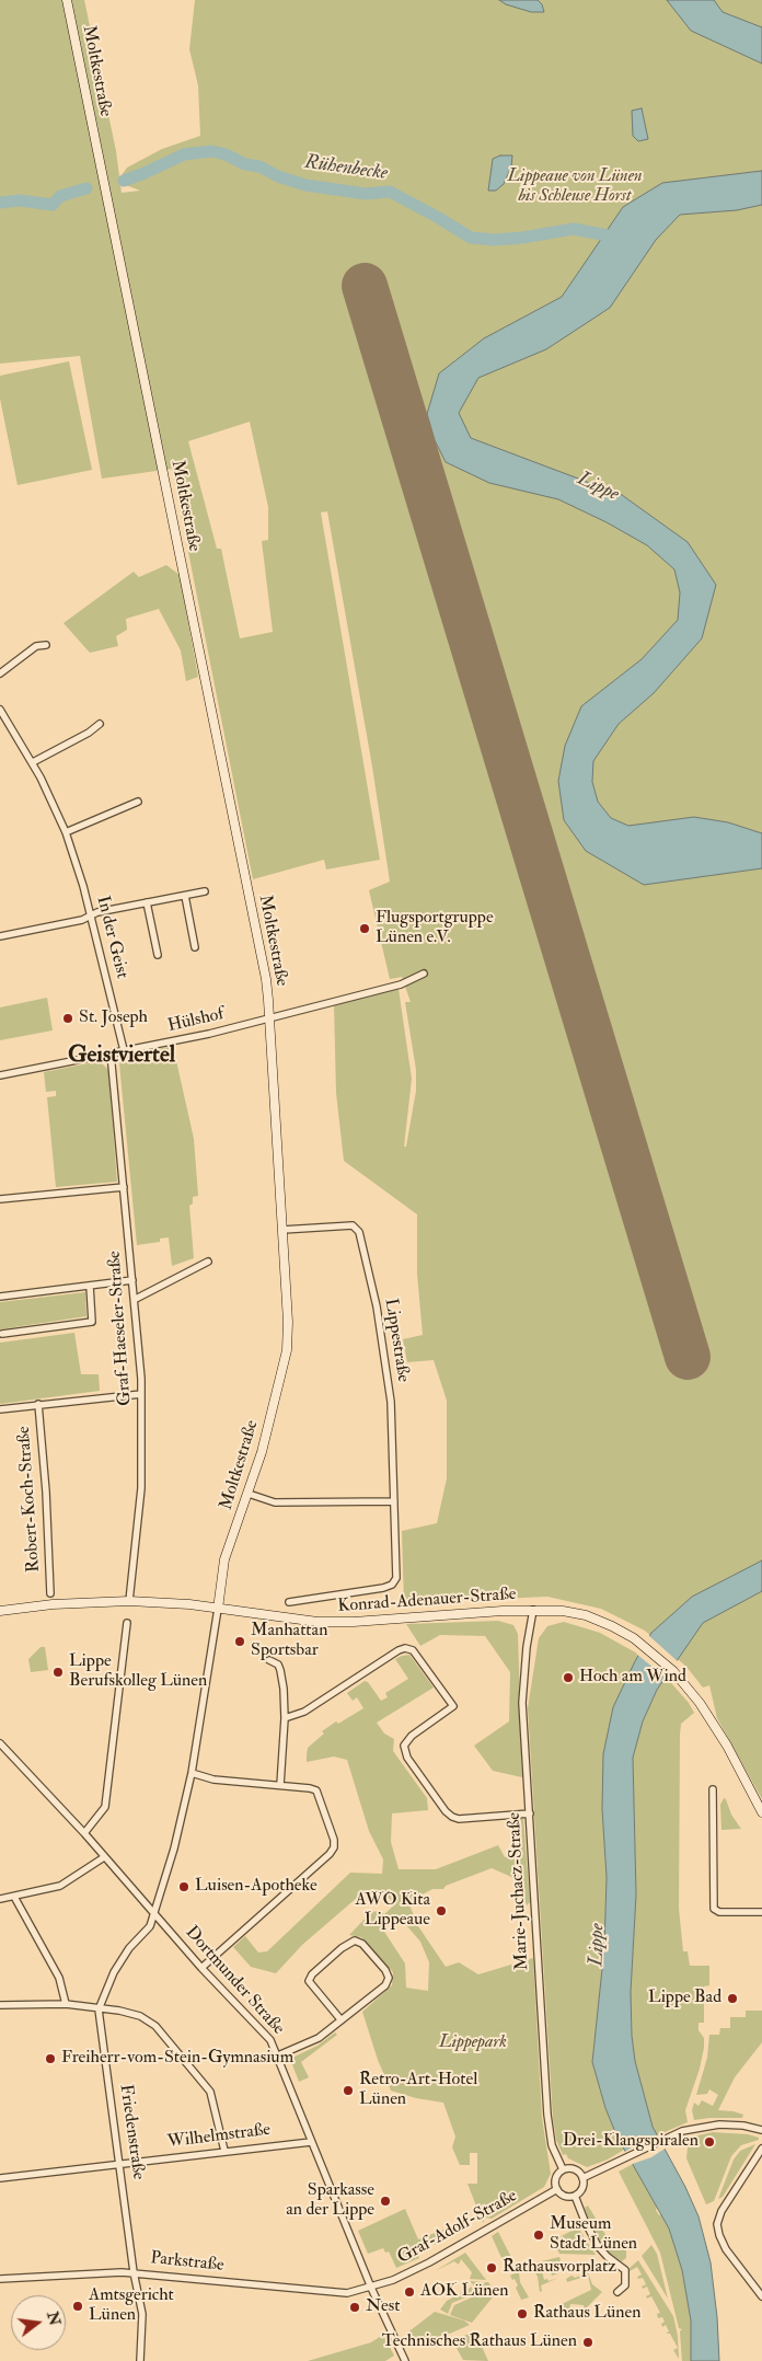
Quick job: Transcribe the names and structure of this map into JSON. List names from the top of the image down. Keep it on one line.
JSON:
{"streets":{"street":["Moltkestraße","In der Geist","Hülshof","Graf-Haeseler-Straße","Lippestraße","Robert-Koch-Straße","Konrad-Adenauer-Straße","Marie-Juchacz-Straße","Dortmunder Straße","Friedenstraße","Wilhelmstraße","Graf-Adolf-Straße","Parkstraße"]},"crossings":[["Moltkestraße","Hülshof"],["Moltkestraße","Lippestraße"],["Moltkestraße","Konrad-Adenauer-Straße"],["Moltkestraße","Dortmunder Straße"],["In der Geist","Hülshof"],["Hülshof","Graf-Haeseler-Straße"],["Graf-Haeseler-Straße","Konrad-Adenauer-Straße"],["Konrad-Adenauer-Straße","Marie-Juchacz-Straße"],["Marie-Juchacz-Straße","Graf-Adolf-Straße"],["Dortmunder Straße","Wilhelmstraße"],["Dortmunder Straße","Graf-Adolf-Straße"],["Dortmunder Straße","Parkstraße"],["Friedenstraße","Wilhelmstraße"],["Friedenstraße","Parkstraße"],["Graf-Adolf-Straße","Parkstraße"]],"districts":["Geistviertel"],"water":["Rühenbecke","Lippe"],"parks":["Lippeaue von Lünen bis Schleuse Horst","Lippepark"],"places":["Flugsportgruppe Lünen e.V.","St. Joseph","Manhattan Sportsbar","Lippe Berufskolleg Lünen","Hoch am Wind","Luisen-Apotheke","AWO Kita Lippeaue","Lippe Bad","Freiherr-vom-Stein-Gymnasium","Retro-Art-Hotel Lünen","Drei-Klangspiralen","Sparkasse an der Lippe","Museum Stadt Lünen","Rathausvorplatz","AOK Lünen","Amtsgericht Lünen","Nest","Rathaus Lünen","Technisches Rathaus Lünen"],"north":"right"}
